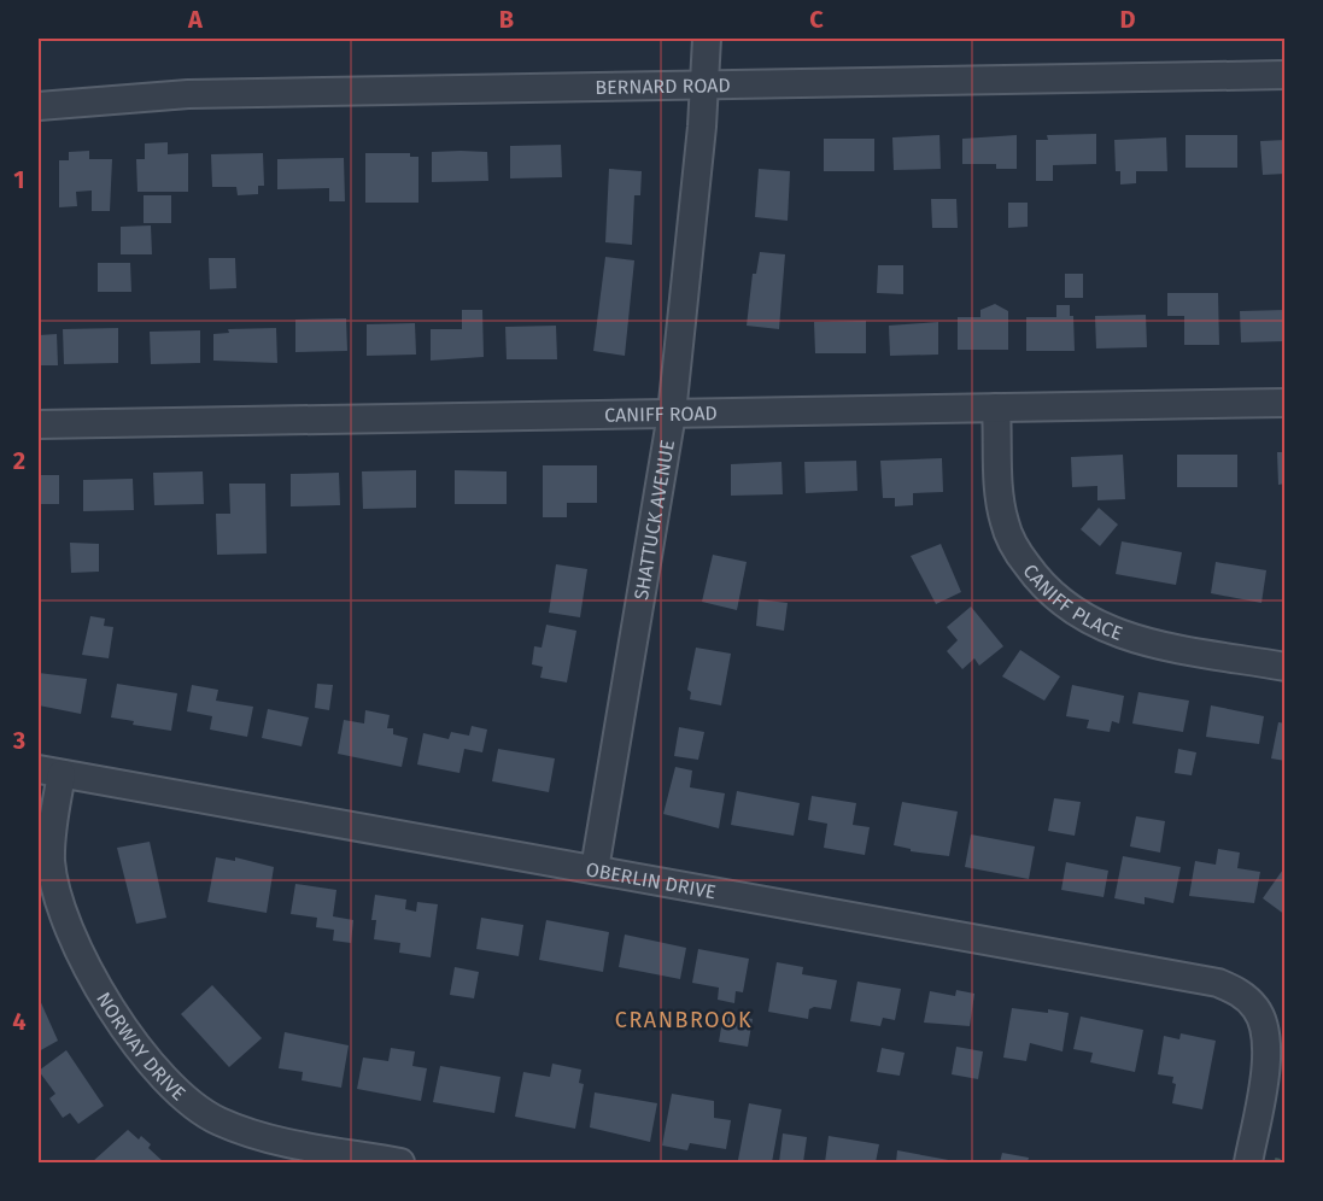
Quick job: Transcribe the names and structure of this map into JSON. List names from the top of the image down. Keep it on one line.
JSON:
{"streets":{"street":["BERNARD ROAD","CANIFF ROAD","SHATTUCK AVENUE","CANIFF PLACE","OBERLIN DRIVE","NORWAY DRIVE"]},"crossings":[["BERNARD ROAD","SHATTUCK AVENUE"],["CANIFF ROAD","SHATTUCK AVENUE"],["CANIFF ROAD","CANIFF PLACE"],["SHATTUCK AVENUE","OBERLIN DRIVE"],["OBERLIN DRIVE","NORWAY DRIVE"]],"districts":["CRANBROOK"],"grid":{"columns":["A","B","C","D"],"rows":["1","2","3","4"]}}
